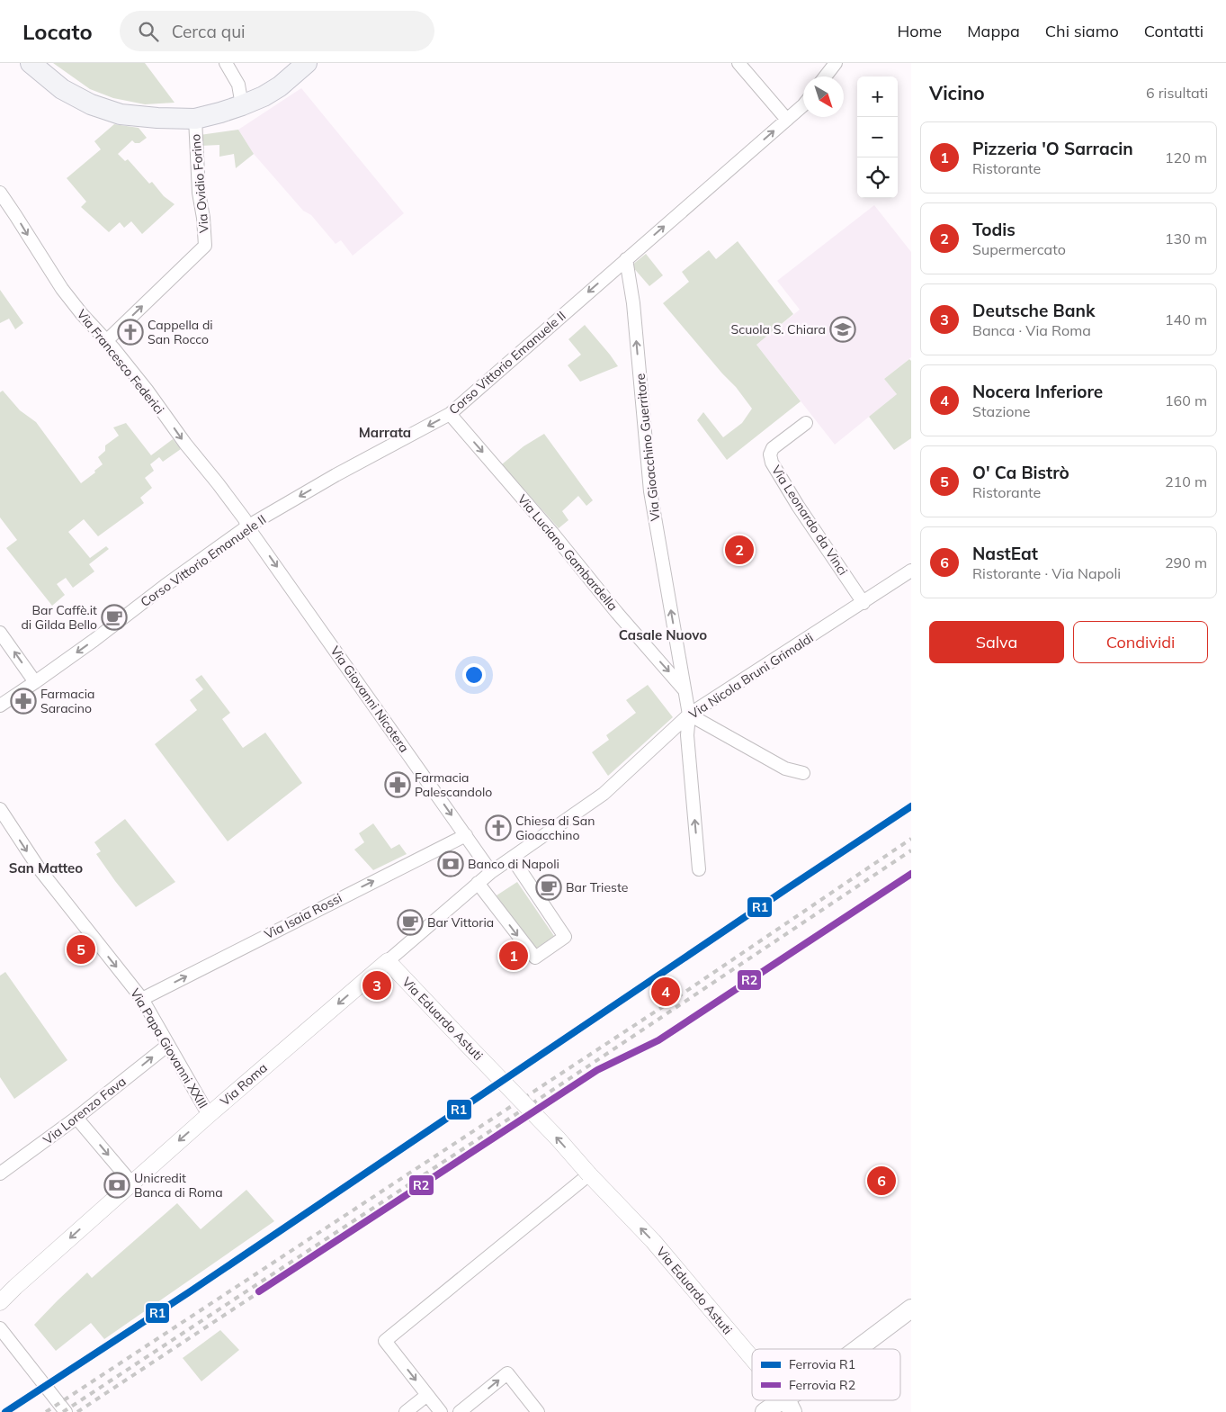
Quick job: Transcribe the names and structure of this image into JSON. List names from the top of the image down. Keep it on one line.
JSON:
{"streets":{"street":["Via Ovidio Forino","Via Francesco Federici","Corso Vittorio Emanuele II","Via Gioacchino Guerritore","Via Leonardo da Vinci","Via Luciano Gambardella","Via Nicola Bruni Grimaldi","Via Giovanni Nicotera","Via Isaia Rossi","Via Eduardo Astuti","Via Papa Giovanni XXIII","Via Roma","Via Lorenzo Fava"]},"crossings":[["Via Ovidio Forino","Via Francesco Federici"],["Via Francesco Federici","Corso Vittorio Emanuele II"],["Via Francesco Federici","Via Giovanni Nicotera"],["Corso Vittorio Emanuele II","Via Gioacchino Guerritore"],["Corso Vittorio Emanuele II","Via Luciano Gambardella"],["Corso Vittorio Emanuele II","Via Giovanni Nicotera"],["Via Gioacchino Guerritore","Via Luciano Gambardella"],["Via Gioacchino Guerritore","Via Nicola Bruni Grimaldi"],["Via Leonardo da Vinci","Via Nicola Bruni Grimaldi"],["Via Nicola Bruni Grimaldi","Via Giovanni Nicotera"],["Via Nicola Bruni Grimaldi","Via Roma"],["Via Giovanni Nicotera","Via Isaia Rossi"],["Via Giovanni Nicotera","Via Roma"],["Via Isaia Rossi","Via Papa Giovanni XXIII"],["Via Eduardo Astuti","Via Roma"],["Via Papa Giovanni XXIII","Via Roma"],["Via Papa Giovanni XXIII","Via Lorenzo Fava"]],"one_way":["Via Ovidio Forino","Via Francesco Federici","Via Gioacchino Guerritore","Via Luciano Gambardella","Via Giovanni Nicotera","Via Isaia Rossi","Via Eduardo Astuti","Via Papa Giovanni XXIII","Via Roma","Via Lorenzo Fava"],"districts":["Marrata","Casale Nuovo","San Matteo"],"places":{"school or university":["Scuola S. Chiara"],"church":["Cappella di San Rocco","Chiesa di San Gioacchino"],"cafe":["Bar Caffè.it di Gilda Bello","Bar Trieste","Bar Vittoria"],"pharmacy":["Farmacia Saracino","Farmacia Palescandolo"],"bank":["Banco di Napoli","Unicredit Banca di Roma"]},"lines":["rail line R1","rail line R2"],"legend":["Ferrovia R1","Ferrovia R2"],"north":"bottom right","page":{"header":"Locato","search":"Cerca qui","nav":["Home","Mappa","Chi siamo","Contatti"],"heading":["Vicino","6 risultati"],"map_buttons":["+","−"],"list":[{"mark":"1","name":"Pizzeria 'O Sarracin","note":"Ristorante","value":"120 m"},{"mark":"2","name":"Todis","note":"Supermercato","value":"130 m"},{"mark":"3","name":"Deutsche Bank","note":"Banca · Via Roma","value":"140 m"},{"mark":"4","name":"Nocera Inferiore","note":"Stazione","value":"160 m"},{"mark":"5","name":"O' Ca Bistrò","note":"Ristorante","value":"210 m"},{"mark":"6","name":"NastEat","note":"Ristorante · Via Napoli","value":"290 m"}],"pins":["2","5","1","3","4","6"],"buttons":["Salva","Condividi"]}}
